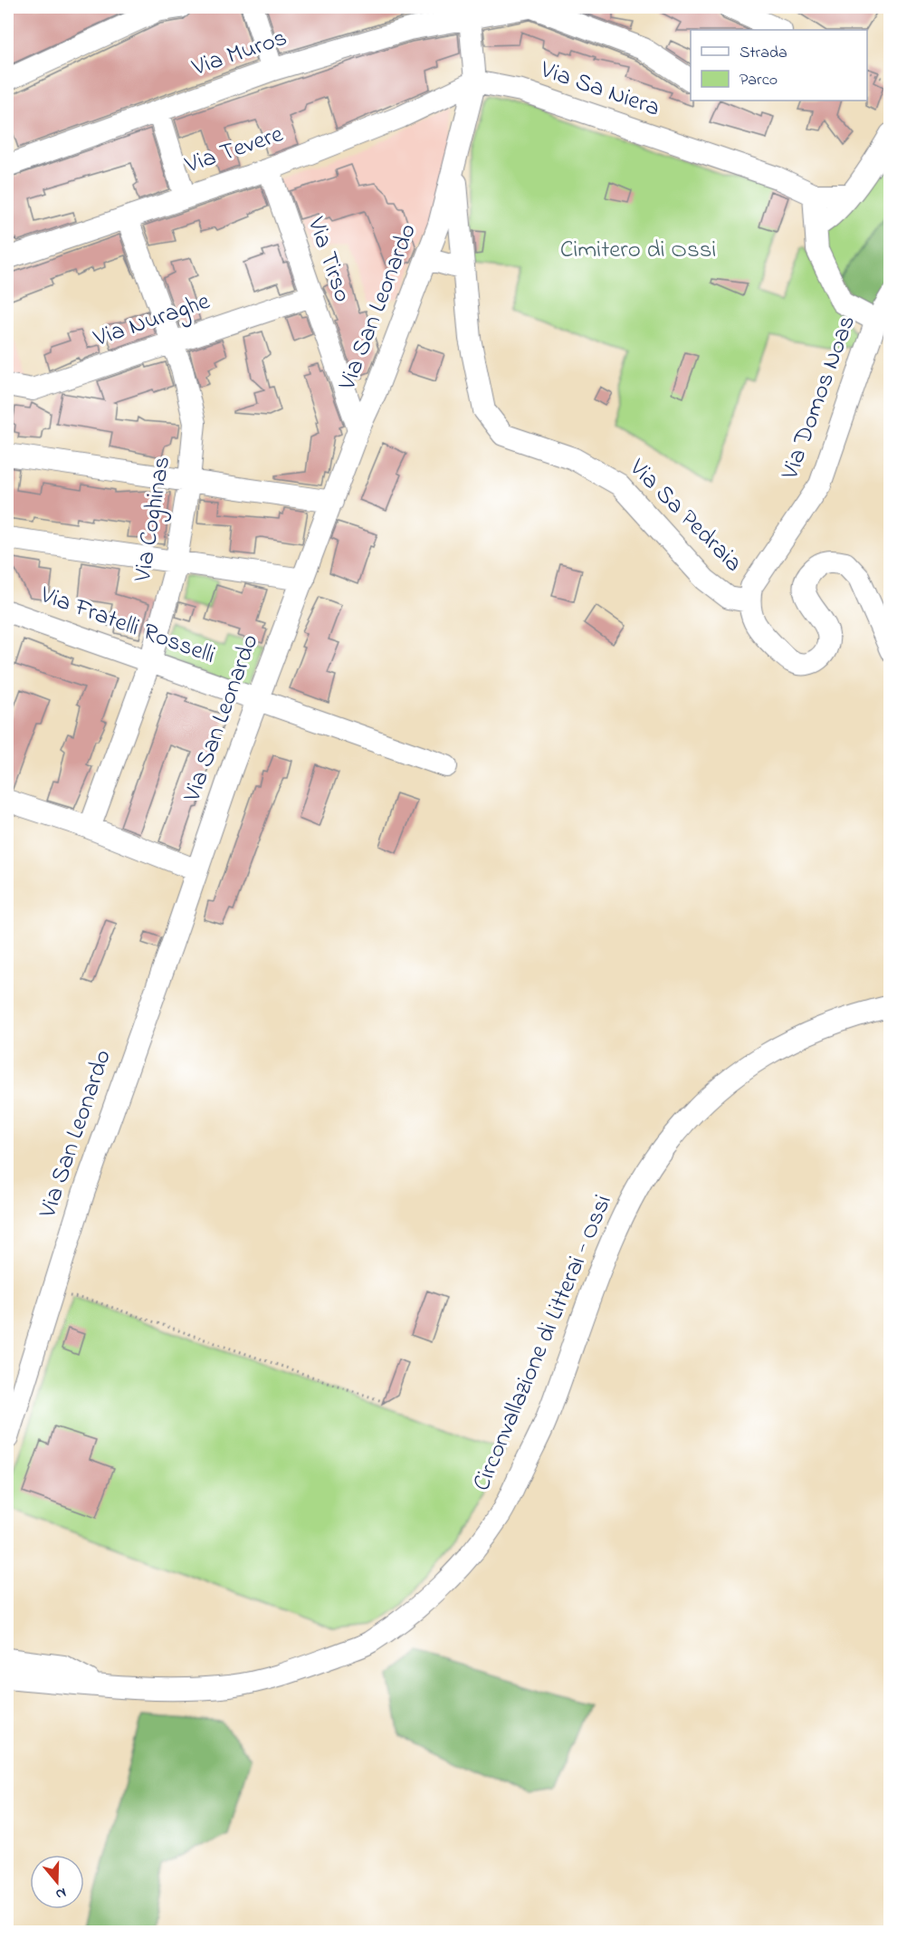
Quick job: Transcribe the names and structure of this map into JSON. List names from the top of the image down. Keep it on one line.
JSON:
{"streets":{"street":["Via Muros","Via Sa Niera","Via Tevere","Via Tirso","Via San Leonardo","Via Nuraghe","Via Domos Noas","Via Sa Pedraia","Via Coghinas","Via Fratelli Rosselli","Circonvallazione di Litterai - Ossi"]},"crossings":[["Via Muros","Via San Leonardo"],["Via Sa Niera","Via Tevere"],["Via Sa Niera","Via San Leonardo"],["Via Tevere","Via Tirso"],["Via Tevere","Via San Leonardo"],["Via Tevere","Via Coghinas"],["Via Tirso","Via San Leonardo"],["Via Tirso","Via Nuraghe"],["Via San Leonardo","Via Sa Pedraia"],["Via San Leonardo","Via Fratelli Rosselli"],["Via Nuraghe","Via Coghinas"],["Via Domos Noas","Via Sa Pedraia"],["Via Coghinas","Via Fratelli Rosselli"]],"parks":["Cimitero di Ossi"],"legend":["Strada","Parco"],"north":"bottom"}
